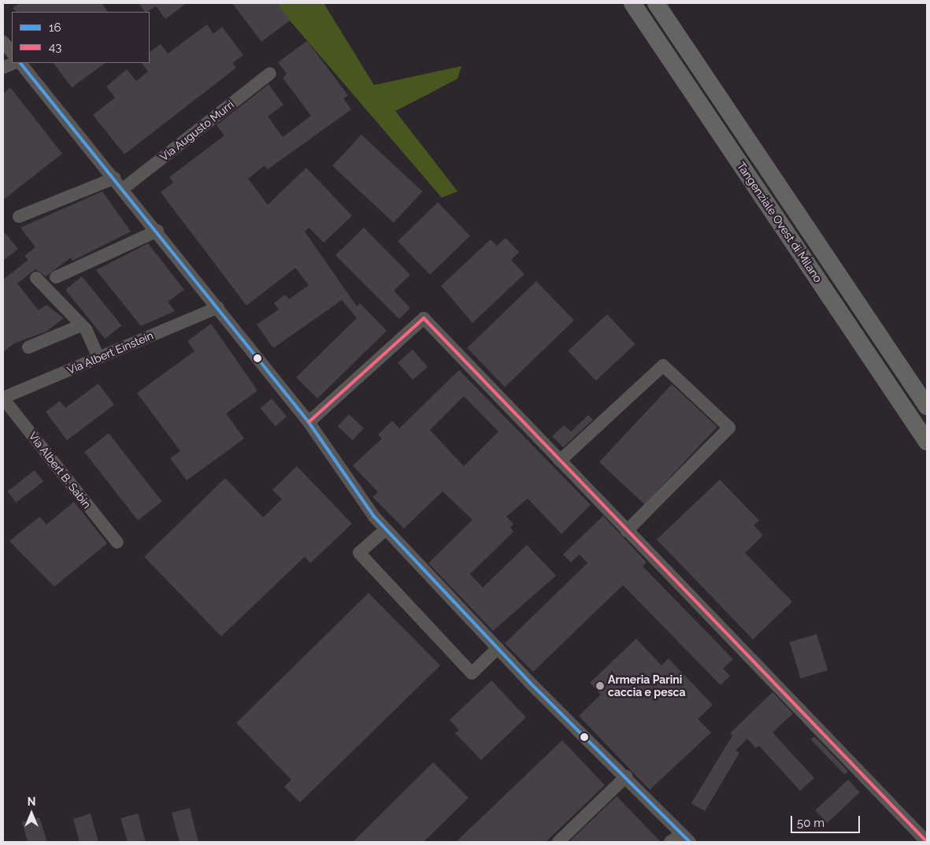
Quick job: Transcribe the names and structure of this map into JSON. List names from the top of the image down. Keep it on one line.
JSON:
{"streets":{"highway":["Tangenziale Ovest di Milano"],"street":["Via Augusto Murri","Via Albert Einstein","Via Albert B. Sabin"]},"crossings":[["Via Albert Einstein","Via Albert B. Sabin"]],"places":["Armeria Parini caccia e pesca"],"lines":["transit line 16","transit line 43"],"legend":["16","43"],"scale_bar":"50 m","north":"top"}
